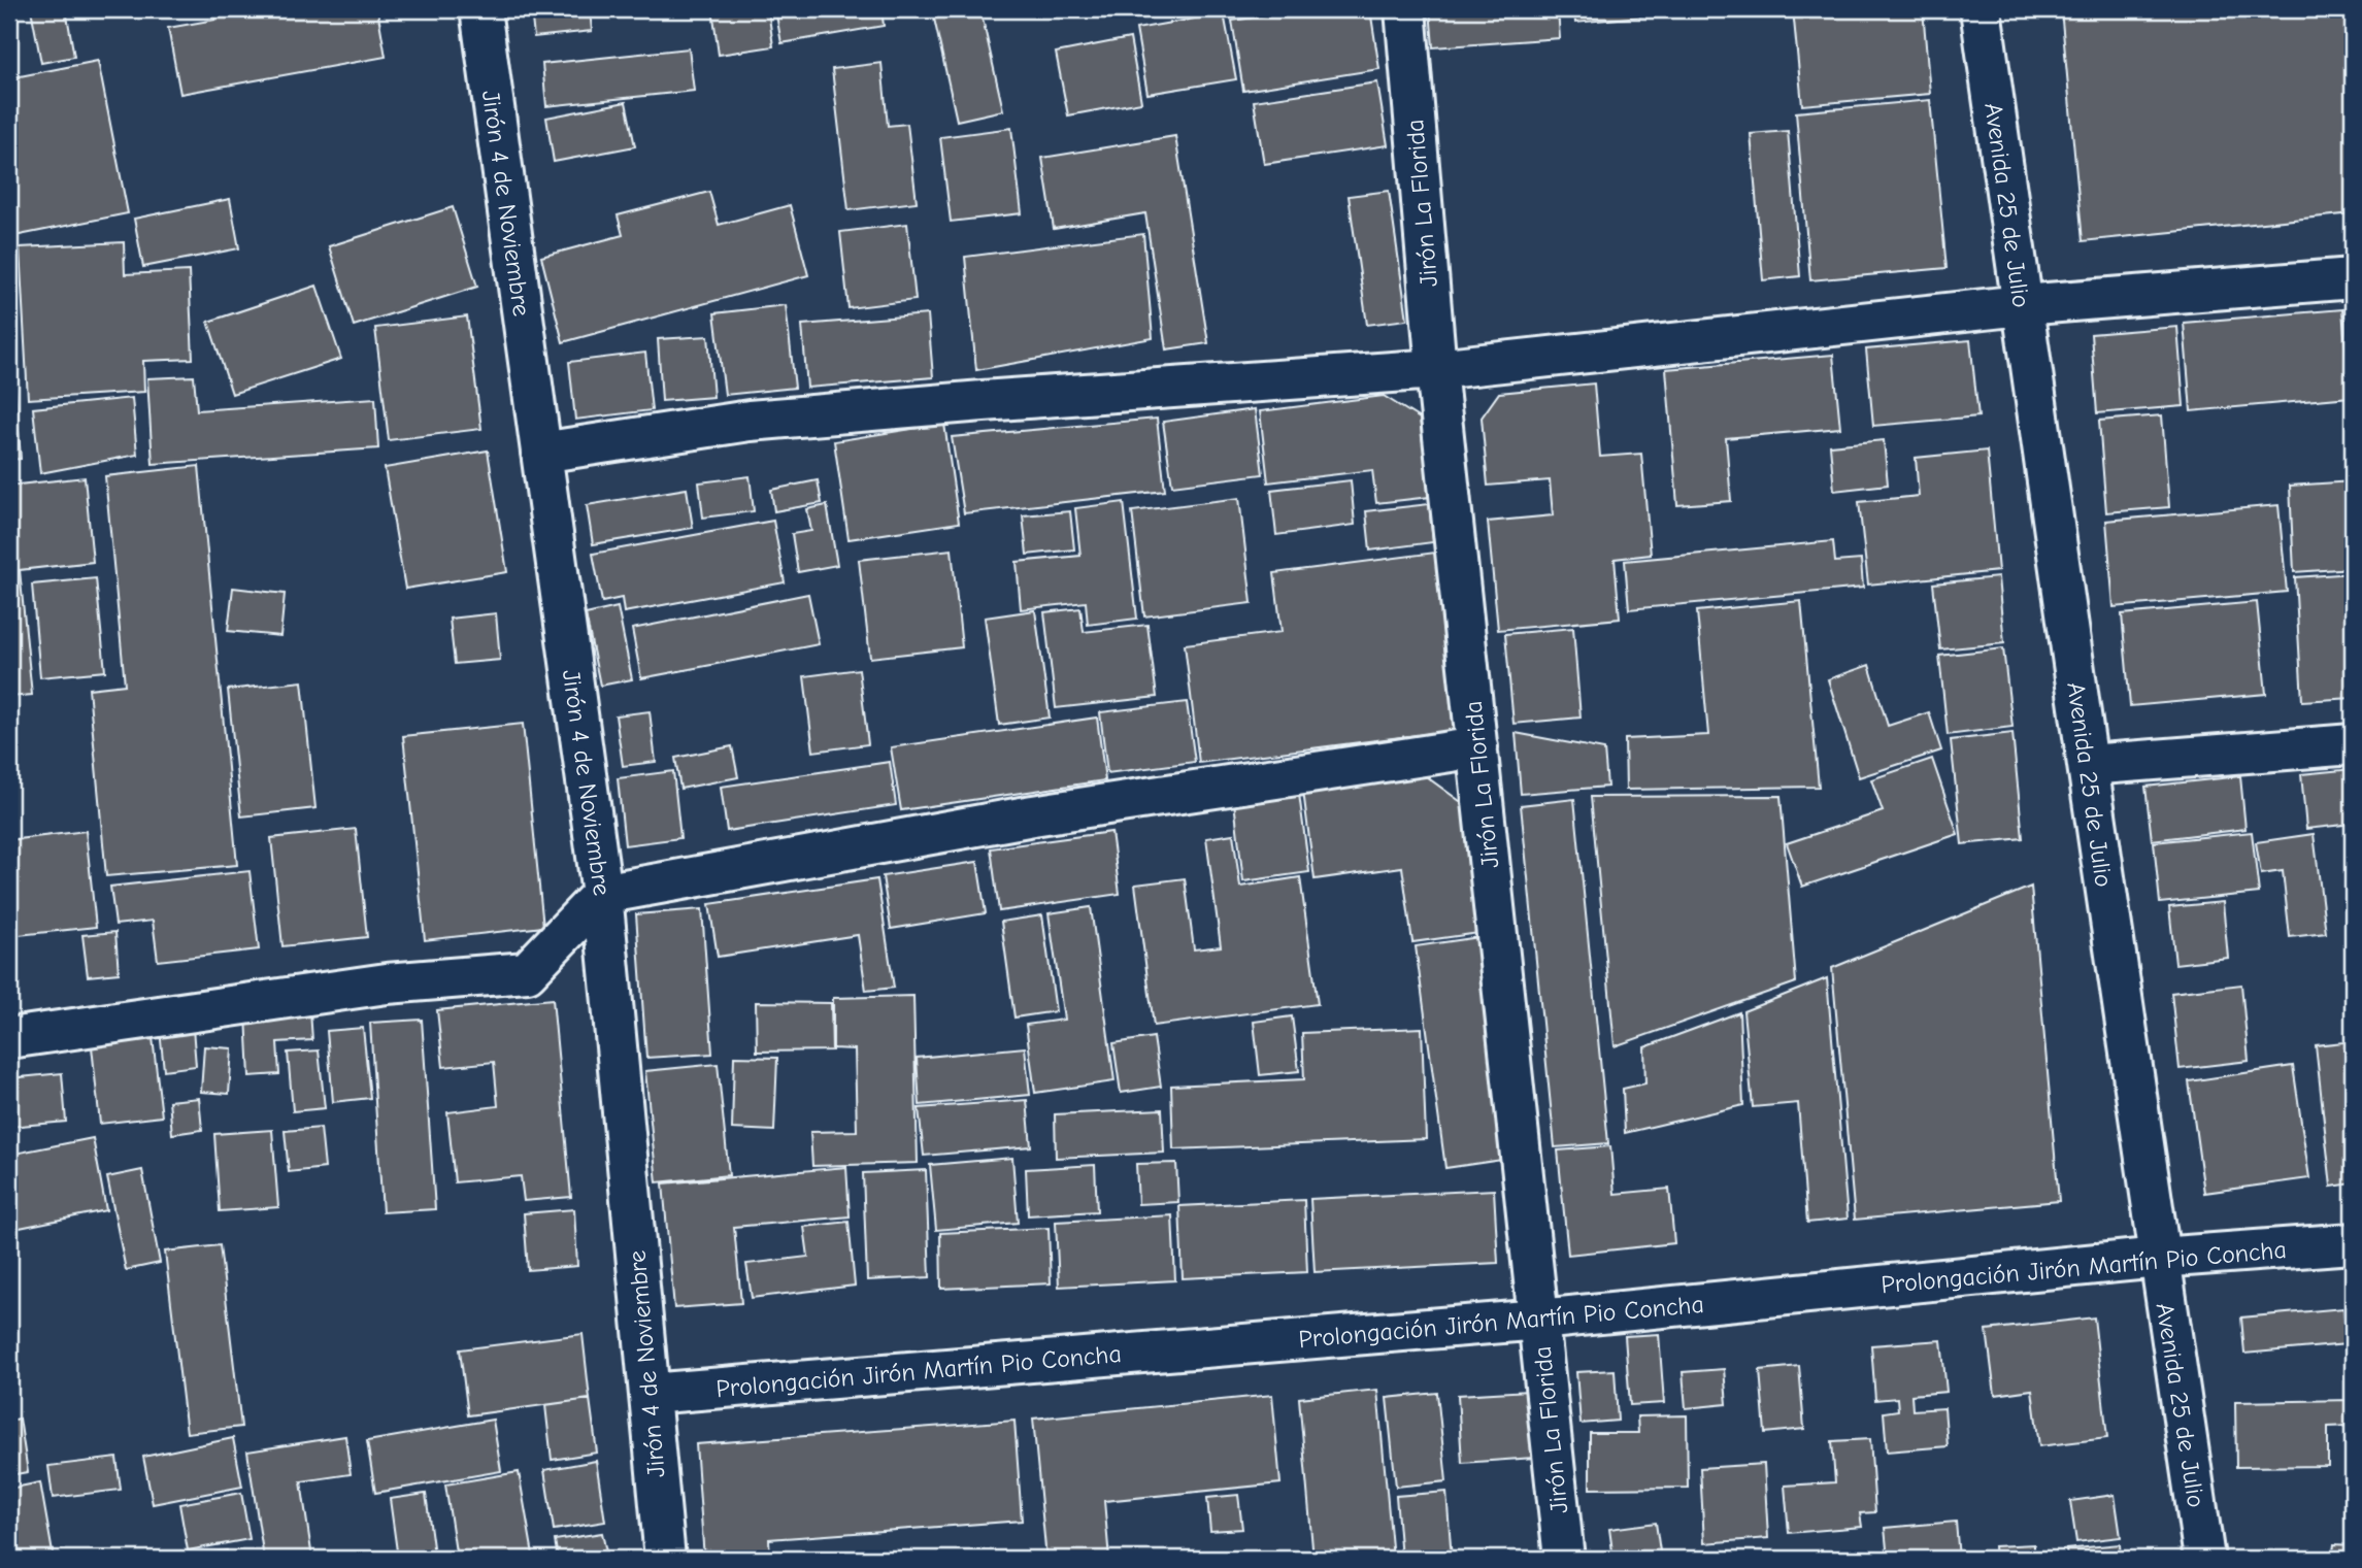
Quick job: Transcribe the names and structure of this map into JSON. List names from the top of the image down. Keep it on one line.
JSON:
{"streets":{"street":["Jirón 4 de Noviembre","Jirón La Florida","Avenida 25 de Julio","Prolongación Jirón Martín Pio Concha"]},"crossings":[["Jirón 4 de Noviembre","Prolongación Jirón Martín Pio Concha"],["Jirón La Florida","Prolongación Jirón Martín Pio Concha"],["Avenida 25 de Julio","Prolongación Jirón Martín Pio Concha"]]}
